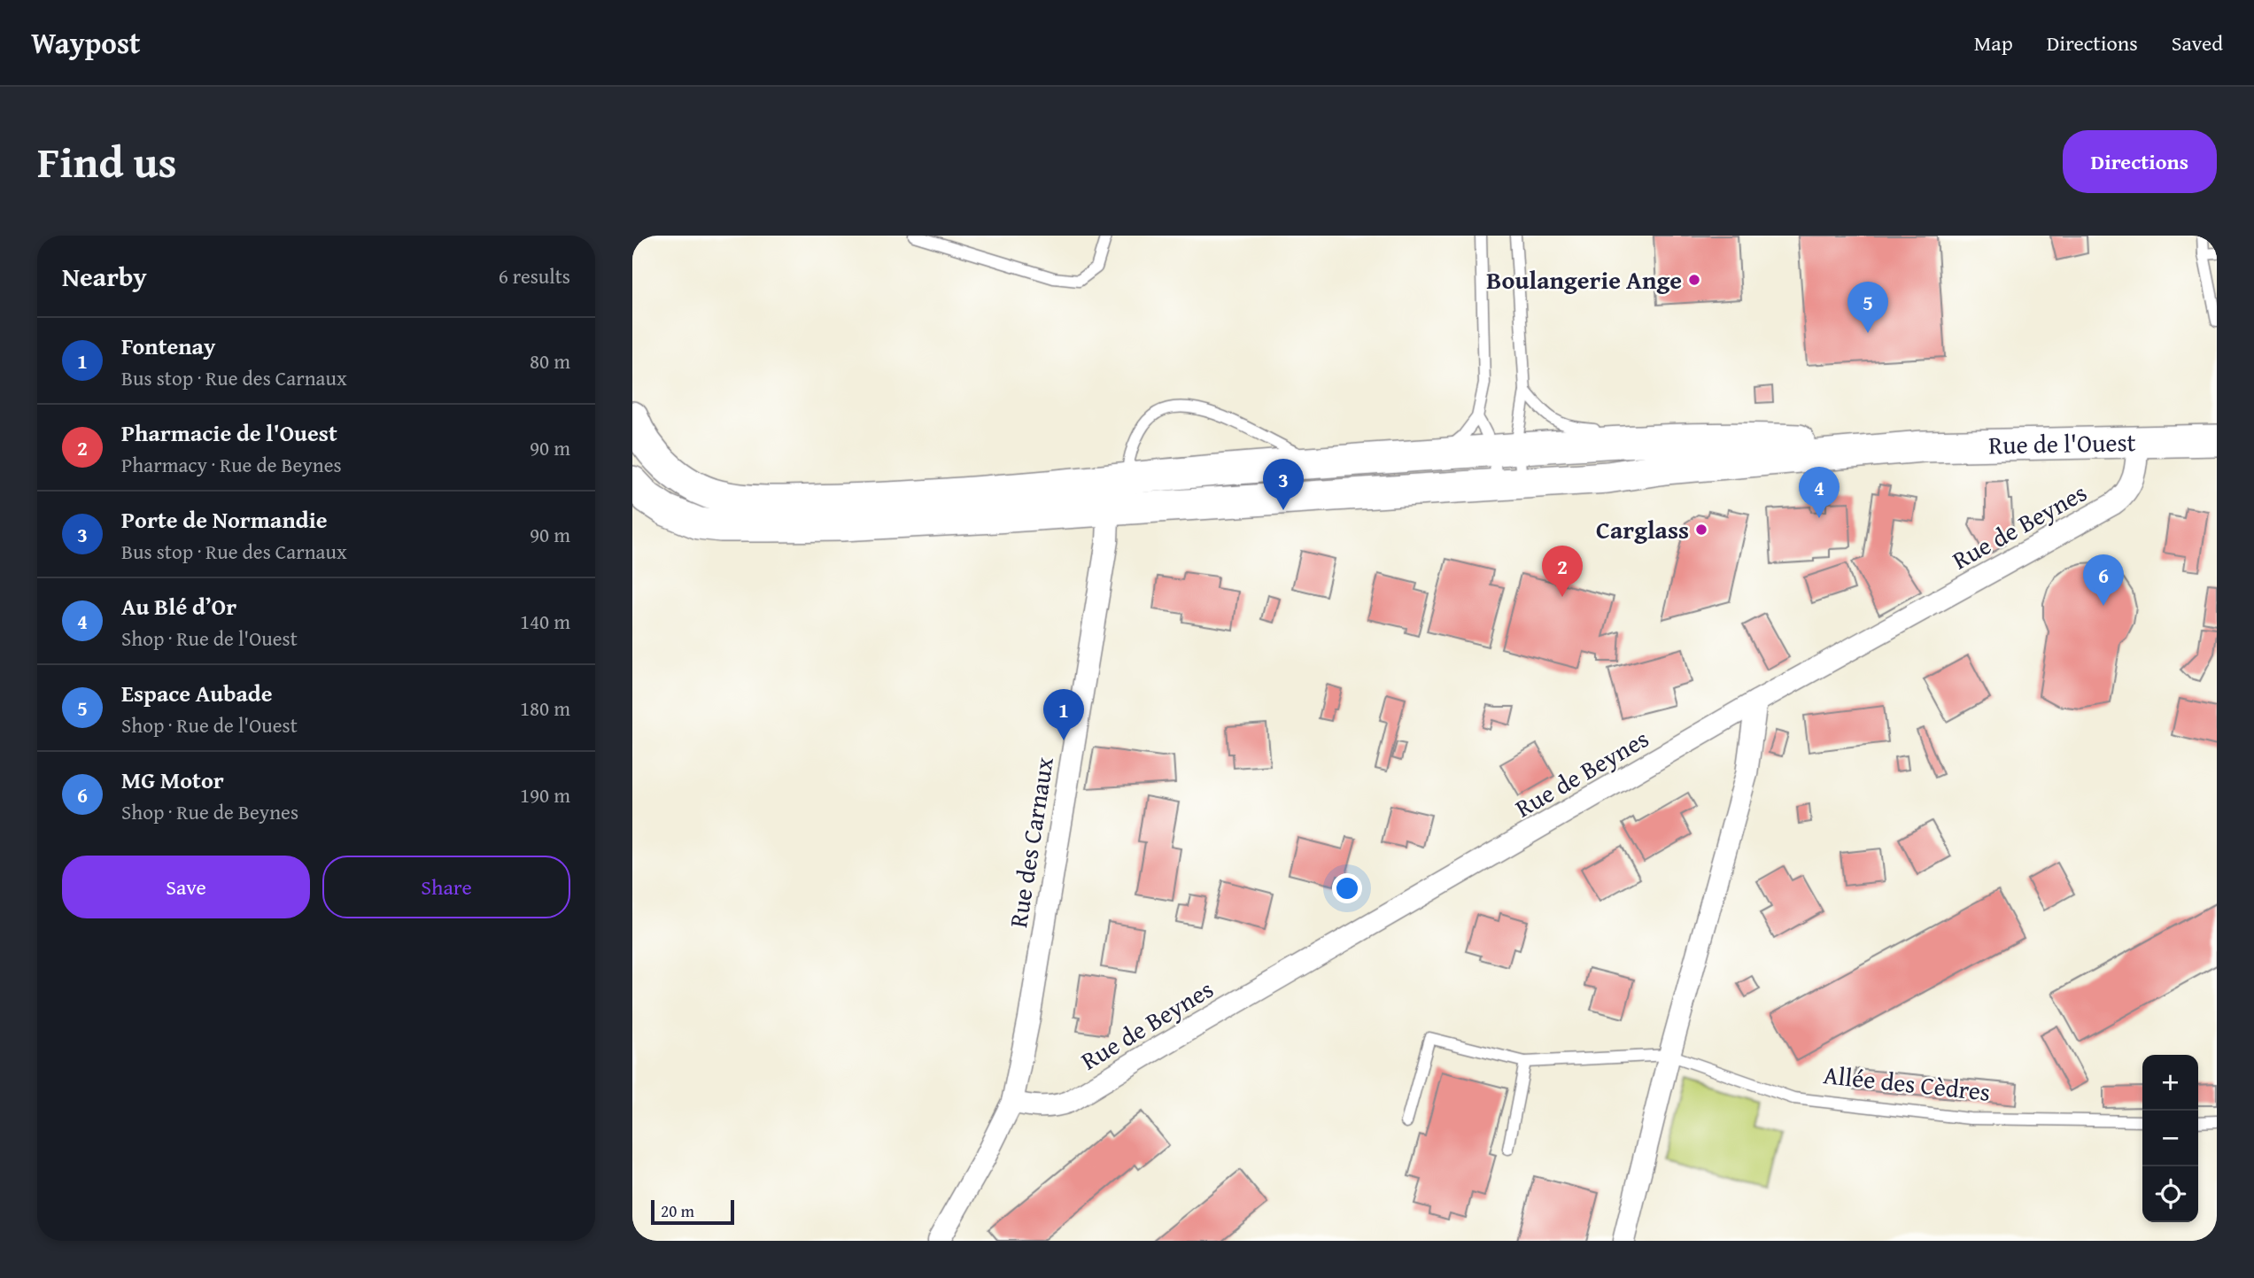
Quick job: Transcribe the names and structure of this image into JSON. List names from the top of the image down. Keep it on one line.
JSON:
{"streets":{"main road":["Rue de l'Ouest"],"street":["Rue de Beynes","Rue des Carnaux"],"lane":["Allée des Cèdres"]},"crossings":[["Rue de l'Ouest","Rue de Beynes"],["Rue de Beynes","Rue des Carnaux"]],"places":["Boulangerie Ange","Carglass"],"scale_bar":"20 m","page":{"header":"Waypost","nav":["Map","Directions","Saved"],"title":"Find us","buttons":["Directions",["Save","Share"]],"heading":["Nearby","6 results"],"pins":["5","3","4","2","6","1"],"list":[{"mark":"1","name":"Fontenay","note":"Bus stop · Rue des Carnaux","value":"80 m"},{"mark":"2","name":"Pharmacie de l'Ouest","note":"Pharmacy · Rue de Beynes","value":"90 m"},{"mark":"3","name":"Porte de Normandie","note":"Bus stop · Rue des Carnaux","value":"90 m"},{"mark":"4","name":"Au Blé d’Or","note":"Shop · Rue de l'Ouest","value":"140 m"},{"mark":"5","name":"Espace Aubade","note":"Shop · Rue de l'Ouest","value":"180 m"},{"mark":"6","name":"MG Motor","note":"Shop · Rue de Beynes","value":"190 m"}],"map_buttons":["+","−"],"scale":"20 m"}}
